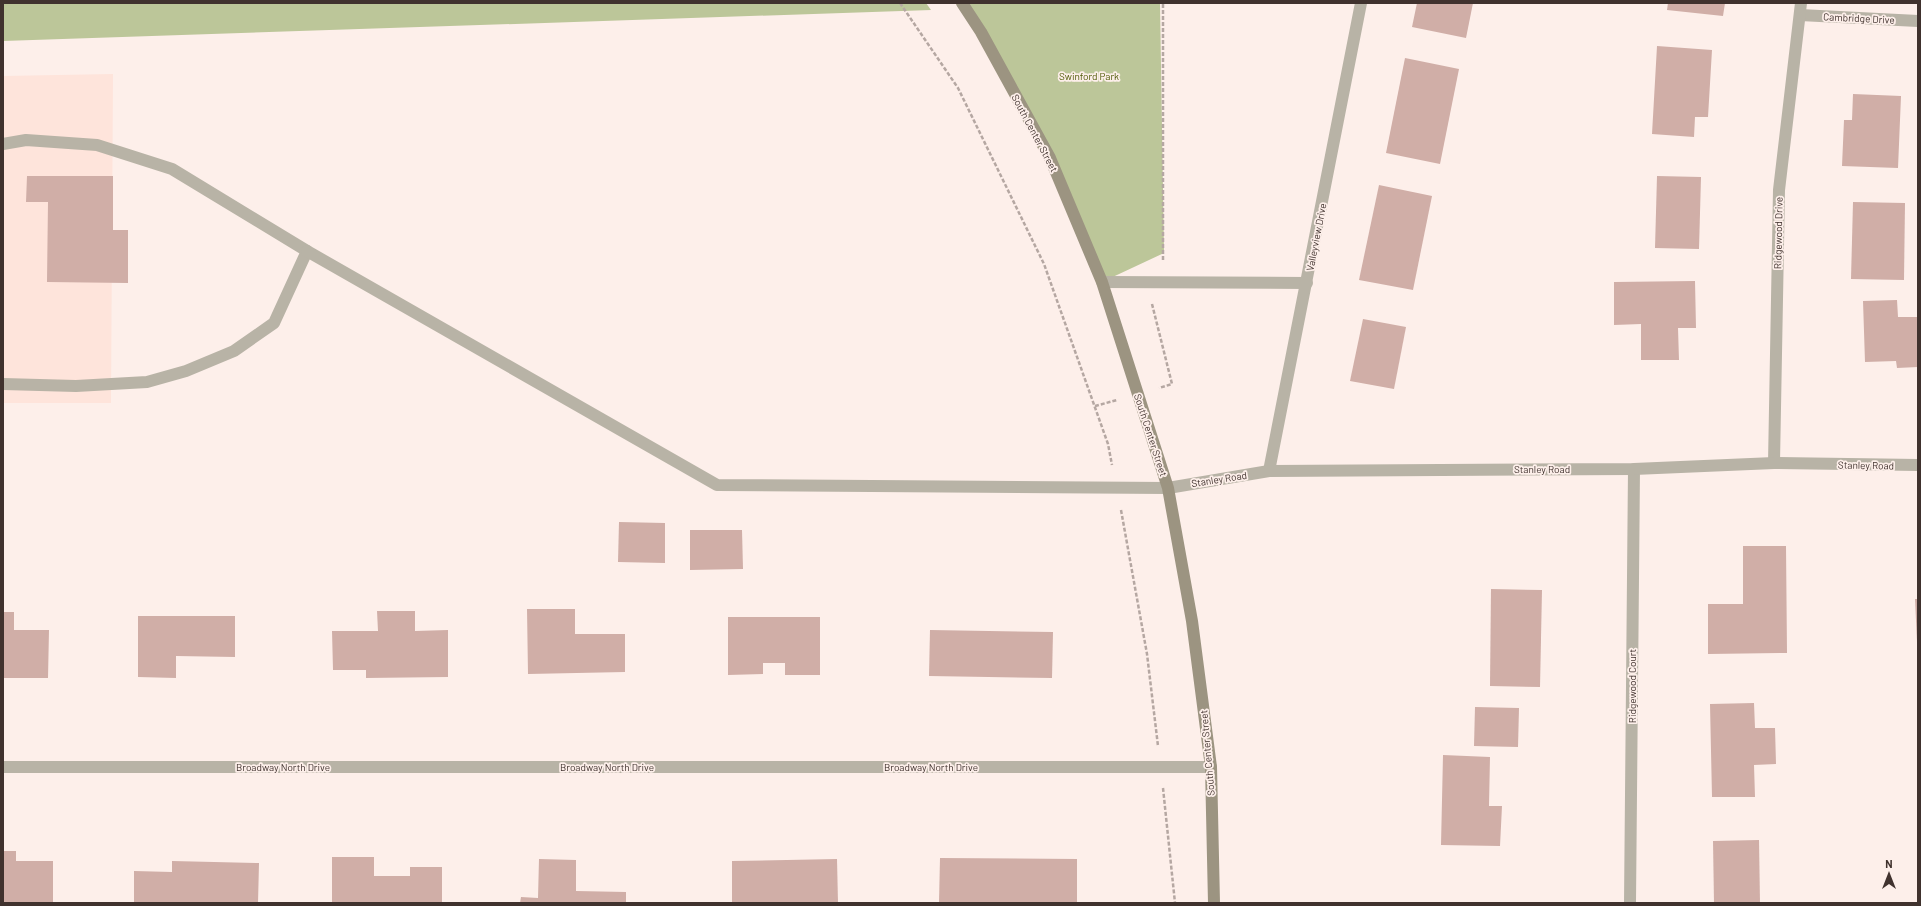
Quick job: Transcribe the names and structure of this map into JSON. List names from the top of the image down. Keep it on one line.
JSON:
{"streets":{"main road":["South Center Street"],"street":["Cambridge Drive","Ridgewood Drive","Valleyview Drive","Stanley Road","Ridgewood Court","Broadway North Drive"]},"crossings":[["Cambridge Drive","Ridgewood Drive"],["South Center Street","Stanley Road"],["South Center Street","Broadway North Drive"],["Ridgewood Drive","Stanley Road"],["Valleyview Drive","Stanley Road"],["Stanley Road","Ridgewood Court"]],"parks":["Swinford Park"],"north":"top"}
